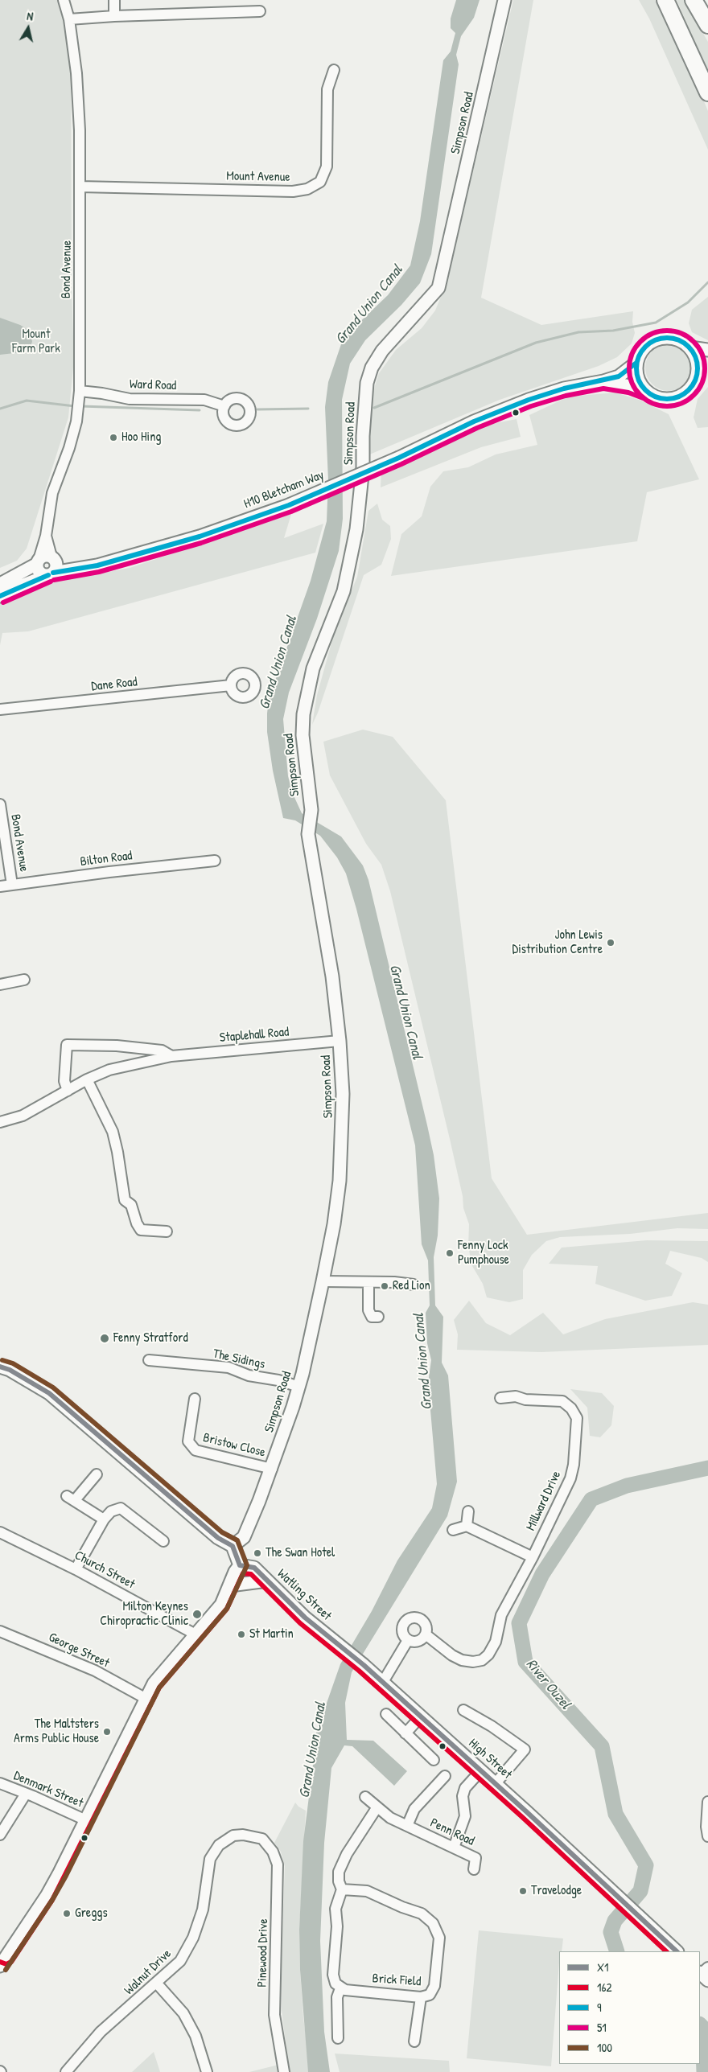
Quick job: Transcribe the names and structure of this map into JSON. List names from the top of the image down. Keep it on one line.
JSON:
{"streets":{"street":["Simpson Road","Mount Avenue","Bond Avenue","Ward Road","H10 Bletcham Way","Dane Road","Bilton Road","Staplehall Road","The Sidings","Bristow Close","Millward Drive","Church Street","Watling Street","George Street","High Street","Denmark Street","Penn Road","Pinewood Drive","Walnut Drive","Brick Field"]},"crossings":[["Simpson Road","Staplehall Road"],["Simpson Road","The Sidings"],["Simpson Road","Bristow Close"],["Mount Avenue","Bond Avenue"],["Bond Avenue","Ward Road"],["Bond Avenue","H10 Bletcham Way"],["Bond Avenue","Bilton Road"],["Watling Street","High Street"],["Pinewood Drive","Walnut Drive"]],"water":["Grand Union Canal","River Ouzel"],"parks":["Mount Farm Park"],"places":["Hoo Hing","John Lewis Distribution Centre","Fenny Lock Pumphouse","Red Lion","Fenny Stratford","The Swan Hotel","Milton Keynes Chiropractic Clinic","St Martin","The Maltsters Arms Public House","Travelodge","Greggs"],"lines":["transit line 51","transit line 9","transit line 100","transit line X1","transit line 162"],"legend":["X1","162","9","51","100"],"north":"top"}
